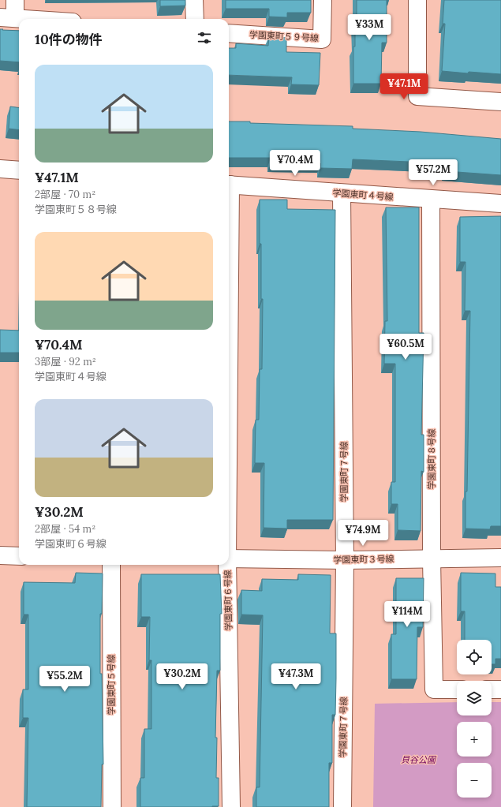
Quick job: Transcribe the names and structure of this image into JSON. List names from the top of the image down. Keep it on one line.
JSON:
{"streets":{"street":["学園東町５９号線","学園東町４号線","学園東町８号線","学園東町７号線","学園東町３号線","学園東町６号線","学園東町５号線"]},"crossings":[["学園東町４号線","学園東町８号線"],["学園東町４号線","学園東町７号線"],["学園東町８号線","学園東町３号線"],["学園東町７号線","学園東町３号線"]],"parks":["貝谷公園"],"page":{"price":["¥33M","¥47.1M","¥70.4M","¥57.2M","¥60.5M","¥74.9M","¥114M","¥30.2M","¥47.3M","¥55.2M"],"heading":"10件の物件","list":[{"name":"¥47.1M","note":"2部屋 · 70 m² · 学園東町５８号線"},{"name":"¥70.4M","note":"3部屋 · 92 m² · 学園東町４号線"},{"name":"¥30.2M","note":"2部屋 · 54 m² · 学園東町６号線"}],"map_buttons":["+","−"]}}
